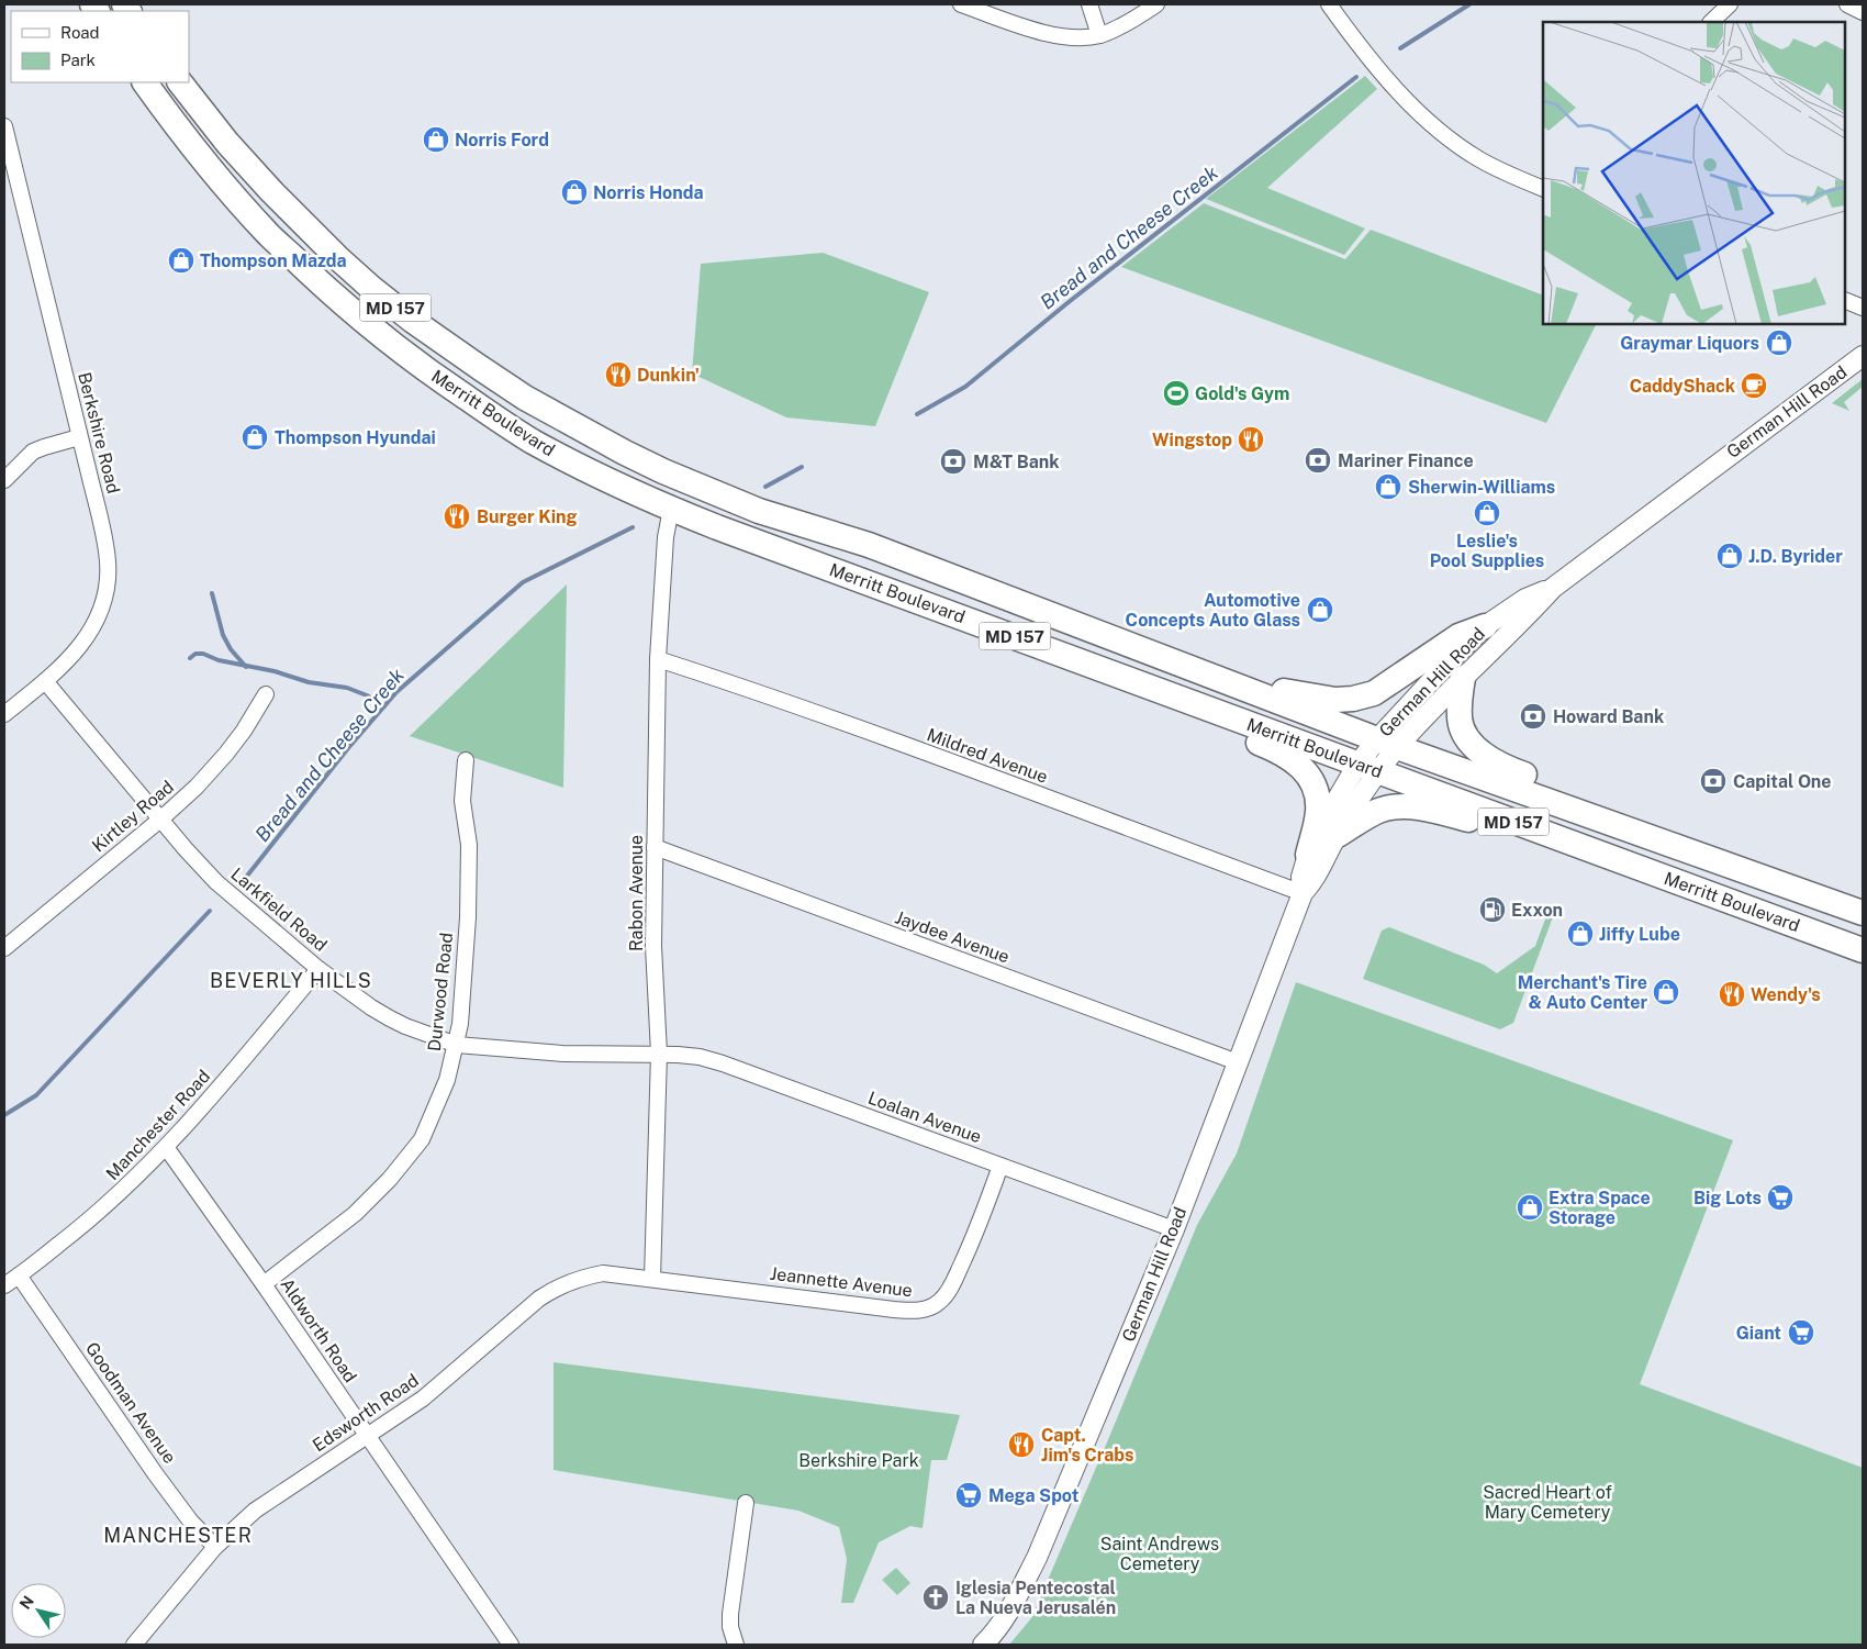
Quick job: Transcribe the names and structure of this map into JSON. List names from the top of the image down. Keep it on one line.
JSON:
{"streets":{"main road":["MD 157","Merritt Boulevard"],"street":["German Hill Road","Berkshire Road","Mildred Avenue","Kirtley Road","Rabon Avenue","Larkfield Road","Jaydee Avenue","Durwood Road","Loalan Avenue","Manchester Road","Jeannette Avenue","Aldworth Road","Goodman Avenue","Edsworth Road"]},"crossings":[["German Hill Road","Merritt Boulevard"],["German Hill Road","Mildred Avenue"],["German Hill Road","Jaydee Avenue"],["German Hill Road","Loalan Avenue"],["Merritt Boulevard","Rabon Avenue"],["Berkshire Road","Larkfield Road"],["Mildred Avenue","Rabon Avenue"],["Kirtley Road","Larkfield Road"],["Rabon Avenue","Larkfield Road"],["Rabon Avenue","Jaydee Avenue"],["Rabon Avenue","Loalan Avenue"],["Rabon Avenue","Jeannette Avenue"],["Rabon Avenue","Edsworth Road"],["Larkfield Road","Durwood Road"],["Larkfield Road","Loalan Avenue"],["Larkfield Road","Manchester Road"],["Durwood Road","Aldworth Road"],["Loalan Avenue","Jeannette Avenue"],["Manchester Road","Aldworth Road"],["Manchester Road","Goodman Avenue"],["Jeannette Avenue","Edsworth Road"],["Aldworth Road","Edsworth Road"],["Goodman Avenue","Edsworth Road"]],"districts":["BEVERLY HILLS","MANCHESTER"],"water":["Bread and Cheese Creek"],"parks":["Berkshire Park","Sacred Heart of Mary Cemetery","Saint Andrews Cemetery"],"places":{"shop":["Norris Ford","Norris Honda","Thompson Mazda","Graymar Liquors","Thompson Hyundai","Sherwin-Williams","Leslie's Pool Supplies","J.D. Byrider","Automotive Concepts Auto Glass","Jiffy Lube","Merchant's Tire & Auto Center","Extra Space Storage"],"restaurant":["Dunkin'","Wingstop","Burger King","Wendy's","Capt. Jim's Crabs"],"cafe":["CaddyShack"],"sports":["Gold's Gym"],"bank":["Mariner Finance","M&T Bank","Howard Bank","Capital One"],"fuel station":["Exxon"],"supermarket":["Big Lots","Giant","Mega Spot"],"church":["Iglesia Pentecostal La Nueva Jerusalén"]},"legend":["Road","Park"],"north":"top left"}
